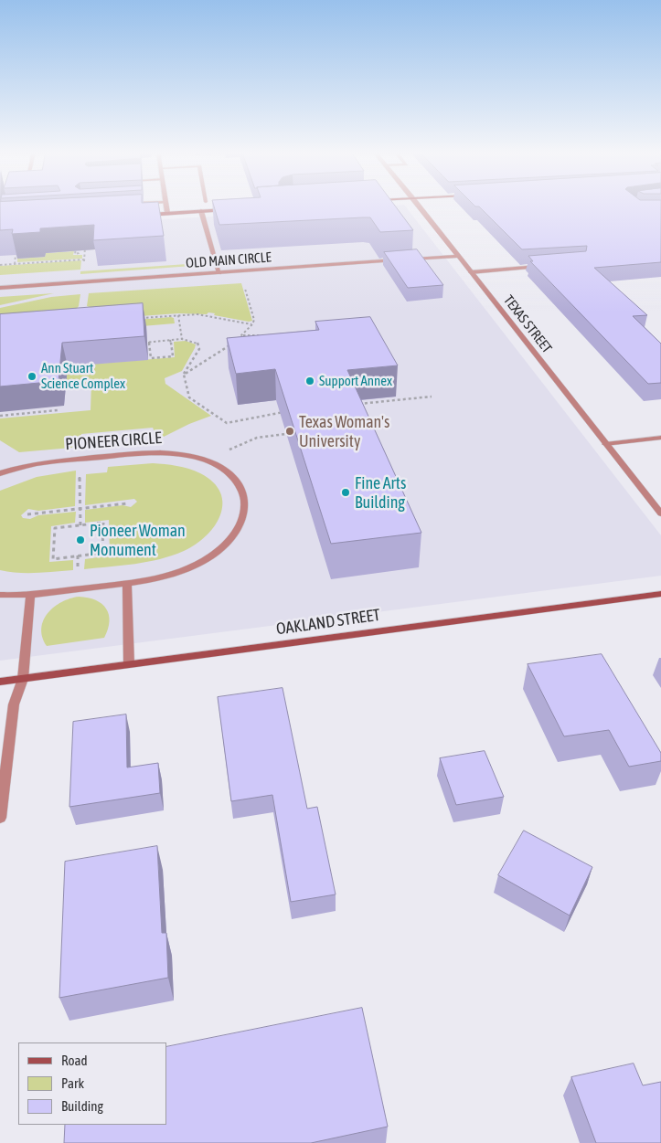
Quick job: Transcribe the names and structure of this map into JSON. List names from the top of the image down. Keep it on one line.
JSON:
{"streets":{"street":["OLD MAIN CIRCLE","TEXAS STREET","PIONEER CIRCLE","OAKLAND STREET"]},"places":["Ann Stuart Science Complex","Support Annex","Texas Woman's University","Fine Arts Building","Pioneer Woman Monument"],"legend":["Road","Park","Building"]}
